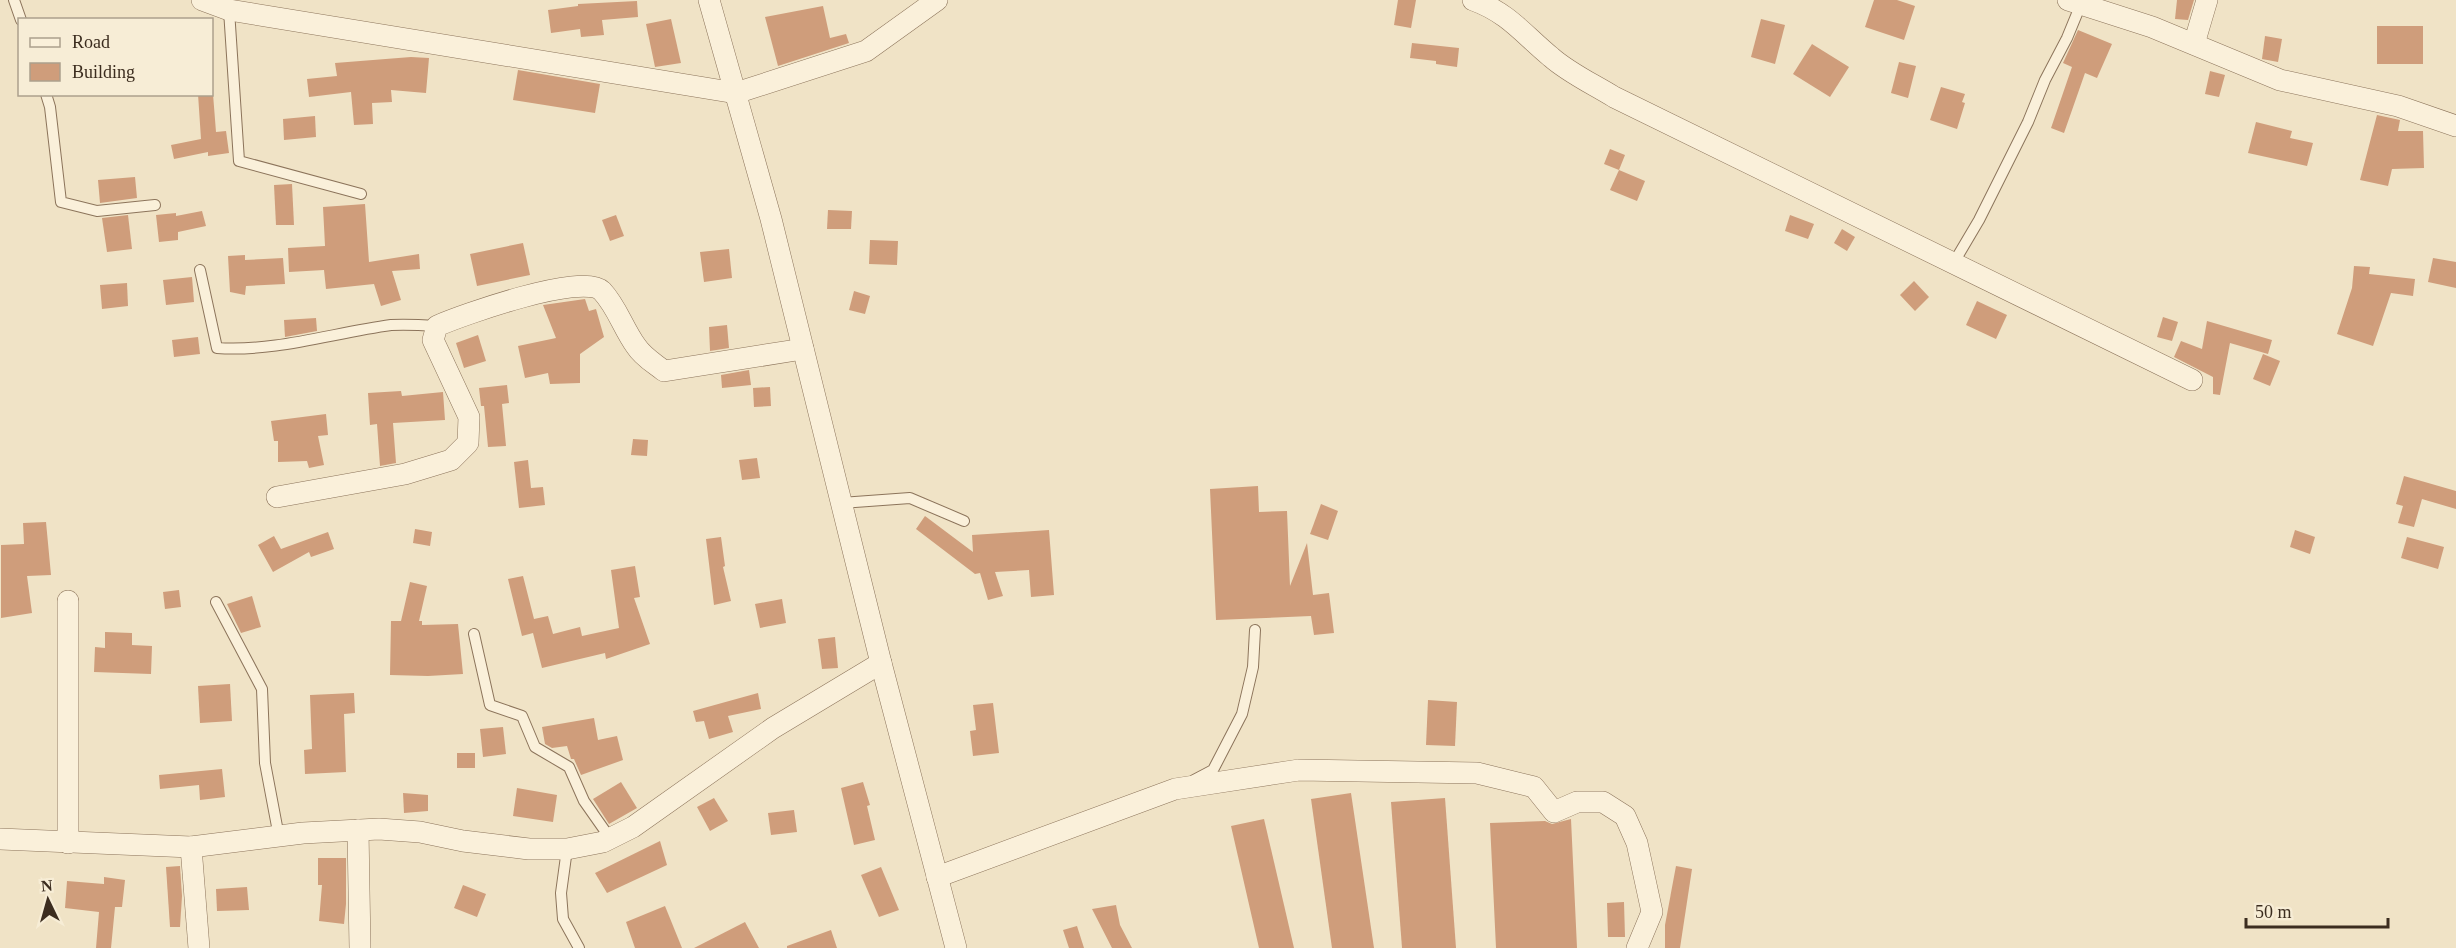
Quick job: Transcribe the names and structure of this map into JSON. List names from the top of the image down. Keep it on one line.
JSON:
{"legend":["Road","Building"],"scale_bar":"50 m","north":"top"}
